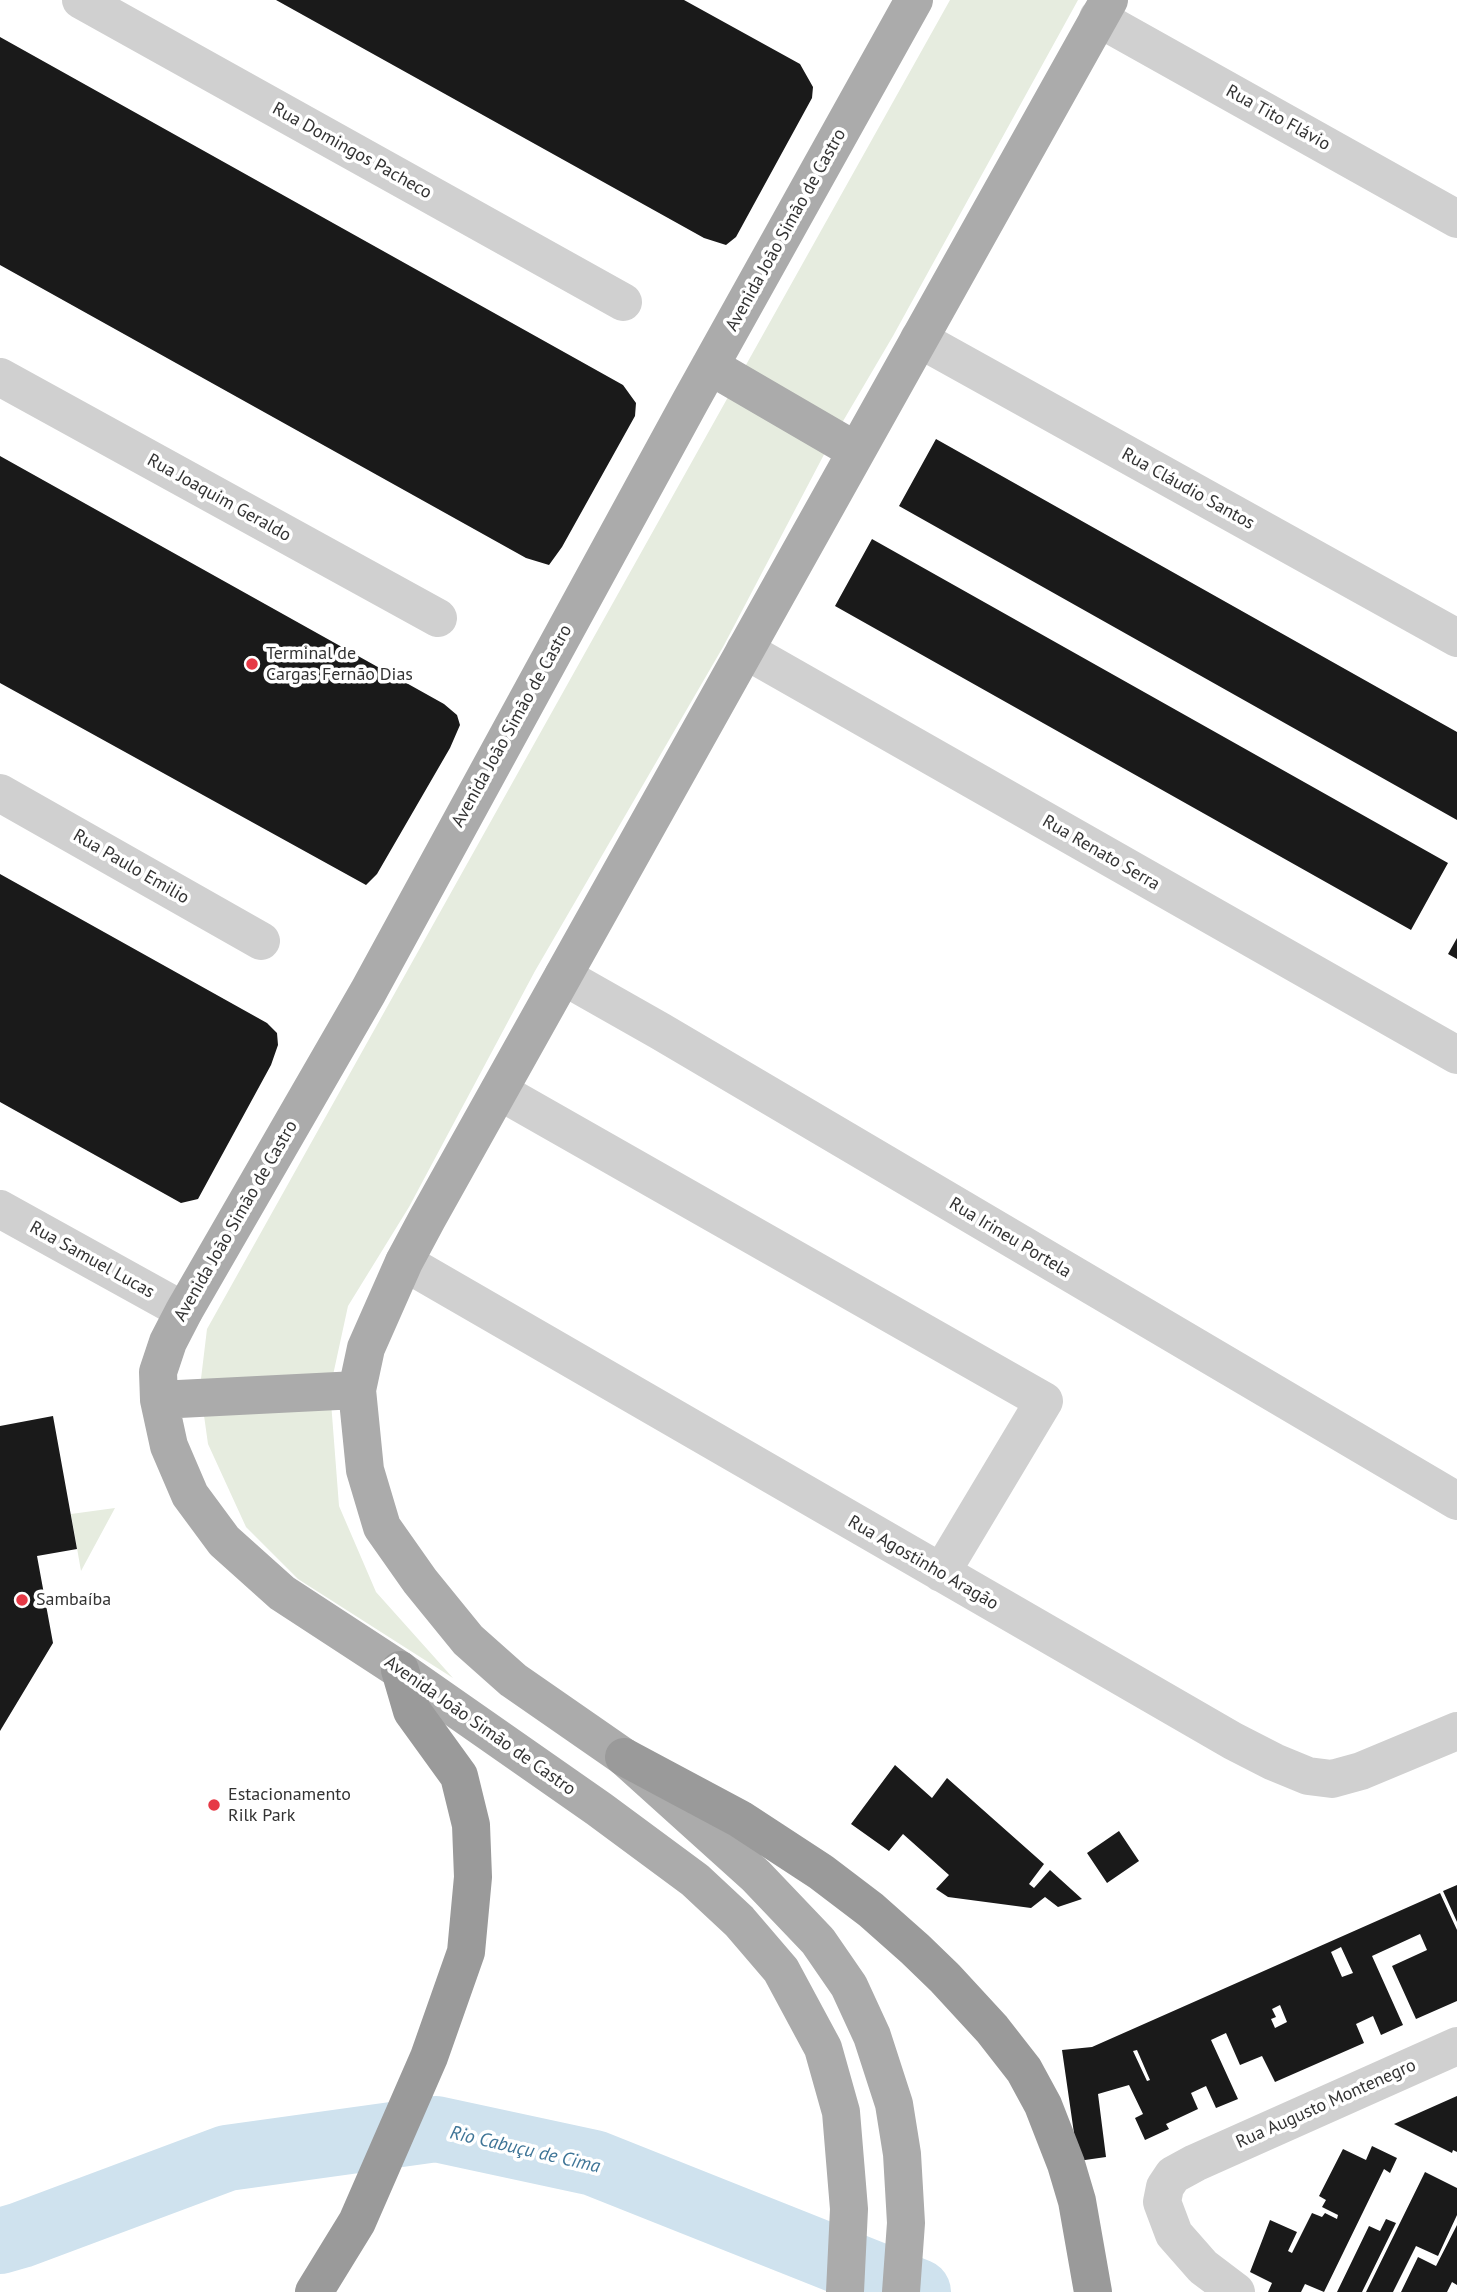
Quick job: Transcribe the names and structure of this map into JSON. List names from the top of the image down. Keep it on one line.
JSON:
{"streets":{"main road":["Avenida João Simão de Castro"],"street":["Rua Tito Flávio","Rua Domingos Pacheco","Rua Cláudio Santos","Rua Joaquim Geraldo","Rua Renato Serra","Rua Paulo Emilio","Rua Irineu Portela","Rua Samuel Lucas","Rua Agostinho Aragão","Rua Augusto Montenegro"]},"crossings":[["Avenida João Simão de Castro","Rua Samuel Lucas"]],"water":["Rio Cabuçu de Cima"],"places":["Terminal de Cargas Fernão Dias","Sambaíba","Estacionamento Rilk Park"]}
